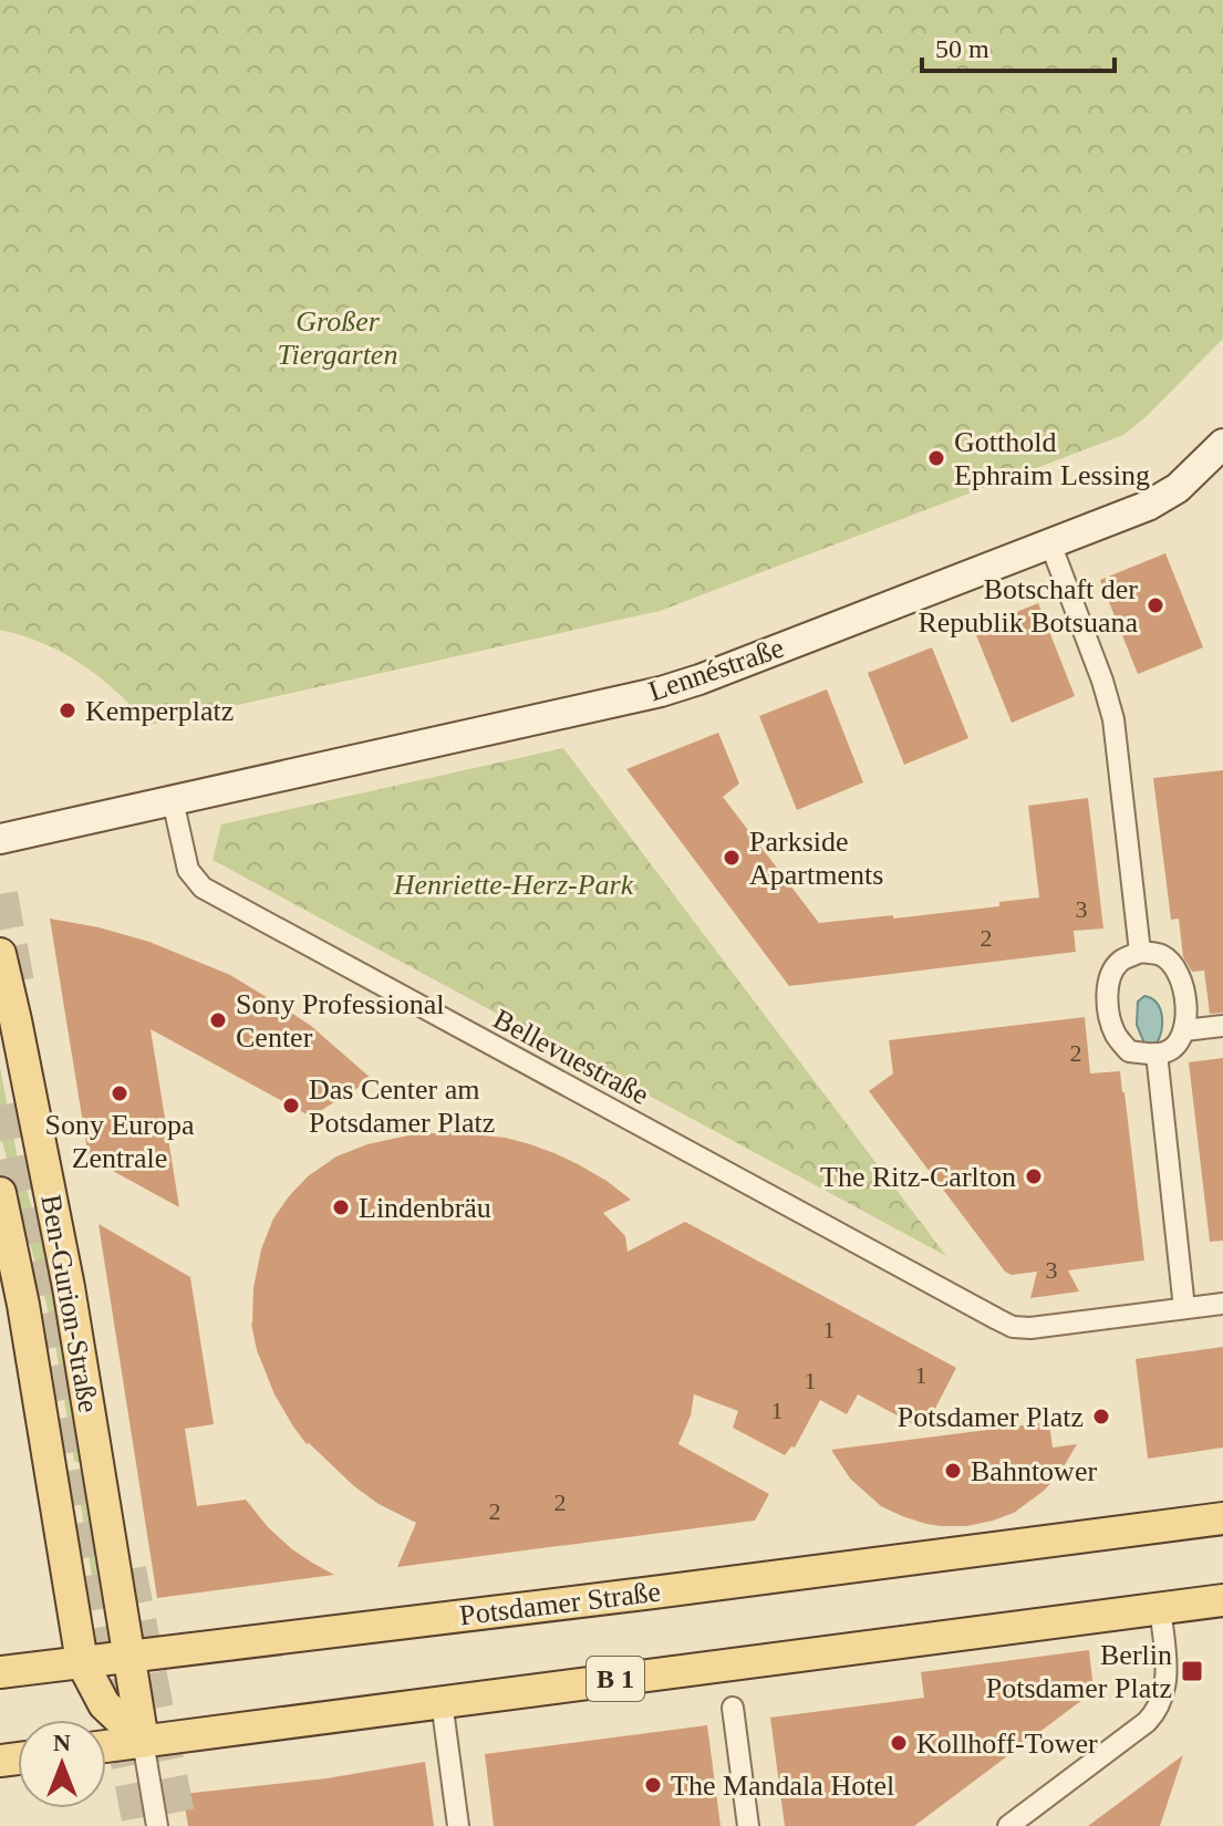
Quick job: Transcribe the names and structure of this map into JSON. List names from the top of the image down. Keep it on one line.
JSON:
{"streets":{"main road":["Lennéstraße","Ben-Gurion-Straße","Potsdamer Straße","B 1"],"street":["Bellevuestraße"]},"crossings":[["Lennéstraße","Bellevuestraße"],["Ben-Gurion-Straße","Potsdamer Straße"],["Ben-Gurion-Straße","B 1"]],"parks":["Großer Tiergarten","Henriette-Herz-Park"],"places":{"other":["Gotthold Ephraim Lessing","Botschaft der Republik Botsuana","Kemperplatz","Parkside Apartments","Sony Professional Center","Sony Europa Zentrale","Das Center am Potsdamer Platz","The Ritz-Carlton","Lindenbräu","Potsdamer Platz","Bahntower","Kollhoff-Tower","The Mandala Hotel"],"transit":["Berlin Potsdamer Platz"]},"house_numbers":["3","2","2","3","1","1","1","1","2","2"],"scale_bar":"50 m","north":"top"}
